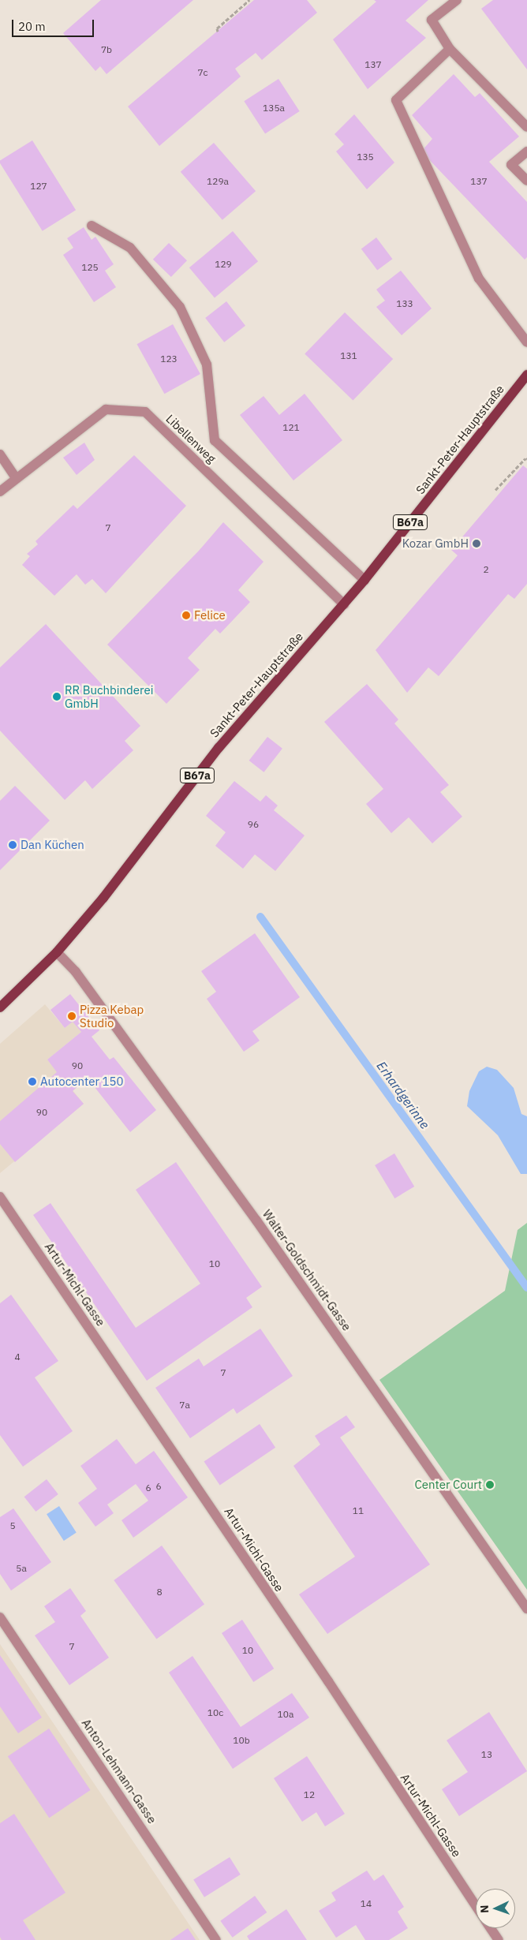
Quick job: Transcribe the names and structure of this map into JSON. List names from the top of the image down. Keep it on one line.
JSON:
{"streets":{"main road":["Sankt-Peter-Hauptstraße","B67a"],"street":["Libellenweg","Walter-Goldschmidt-Gasse","Artur-Michl-Gasse","Anton-Lehmann-Gasse"]},"crossings":[["Libellenweg","Sankt-Peter-Hauptstraße"],["Sankt-Peter-Hauptstraße","Walter-Goldschmidt-Gasse"]],"water":["Erhardgerinne"],"places":["Kozar GmbH","Felice","RR Buchbinderei GmbH","Dan Küchen","Pizza Kebap Studio","Autocenter 150","Center Court"],"house_numbers":["7b","137","7c","135a","135","129a","137","127","129","125","133","131","123","121","7","2","96","90","90","10","4","7","7a","6","6","11","5","5a","8","7","10","10c","10a","10b","13","12","14"],"scale_bar":"20 m","north":"left"}
